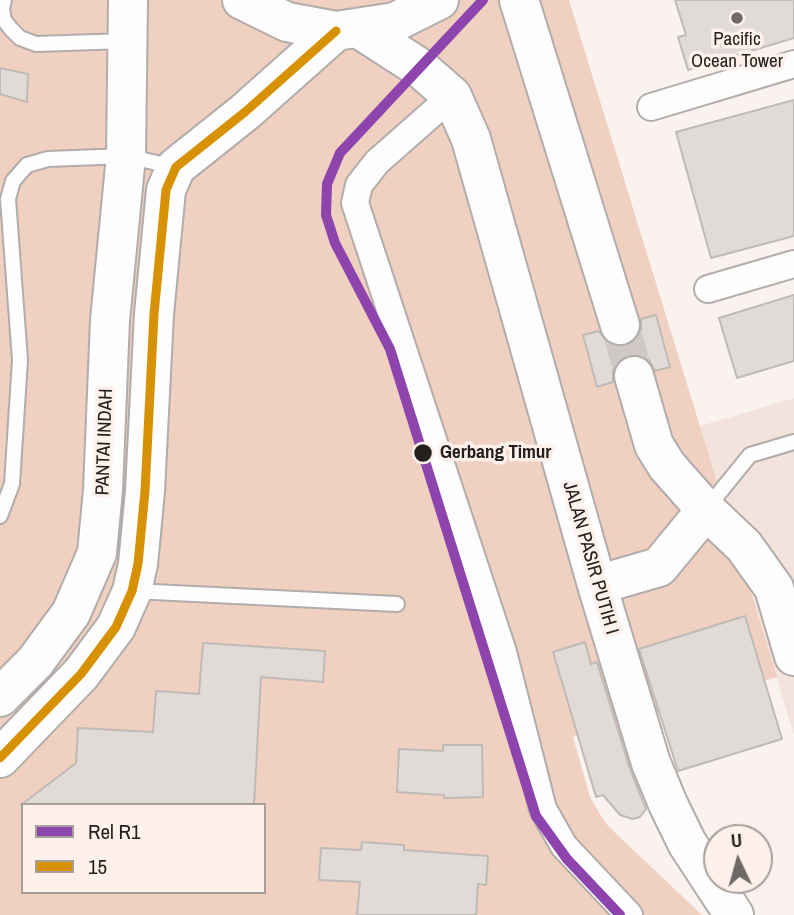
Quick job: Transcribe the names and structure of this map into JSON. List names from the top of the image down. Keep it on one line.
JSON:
{"streets":{"street":["PANTAI INDAH","JALAN PASIR PUTIH I"]},"places":["Pacific Ocean Tower","Gerbang Timur"],"lines":["rail line R1","transit line 15"],"legend":["Rel R1","15"],"north":"top"}
